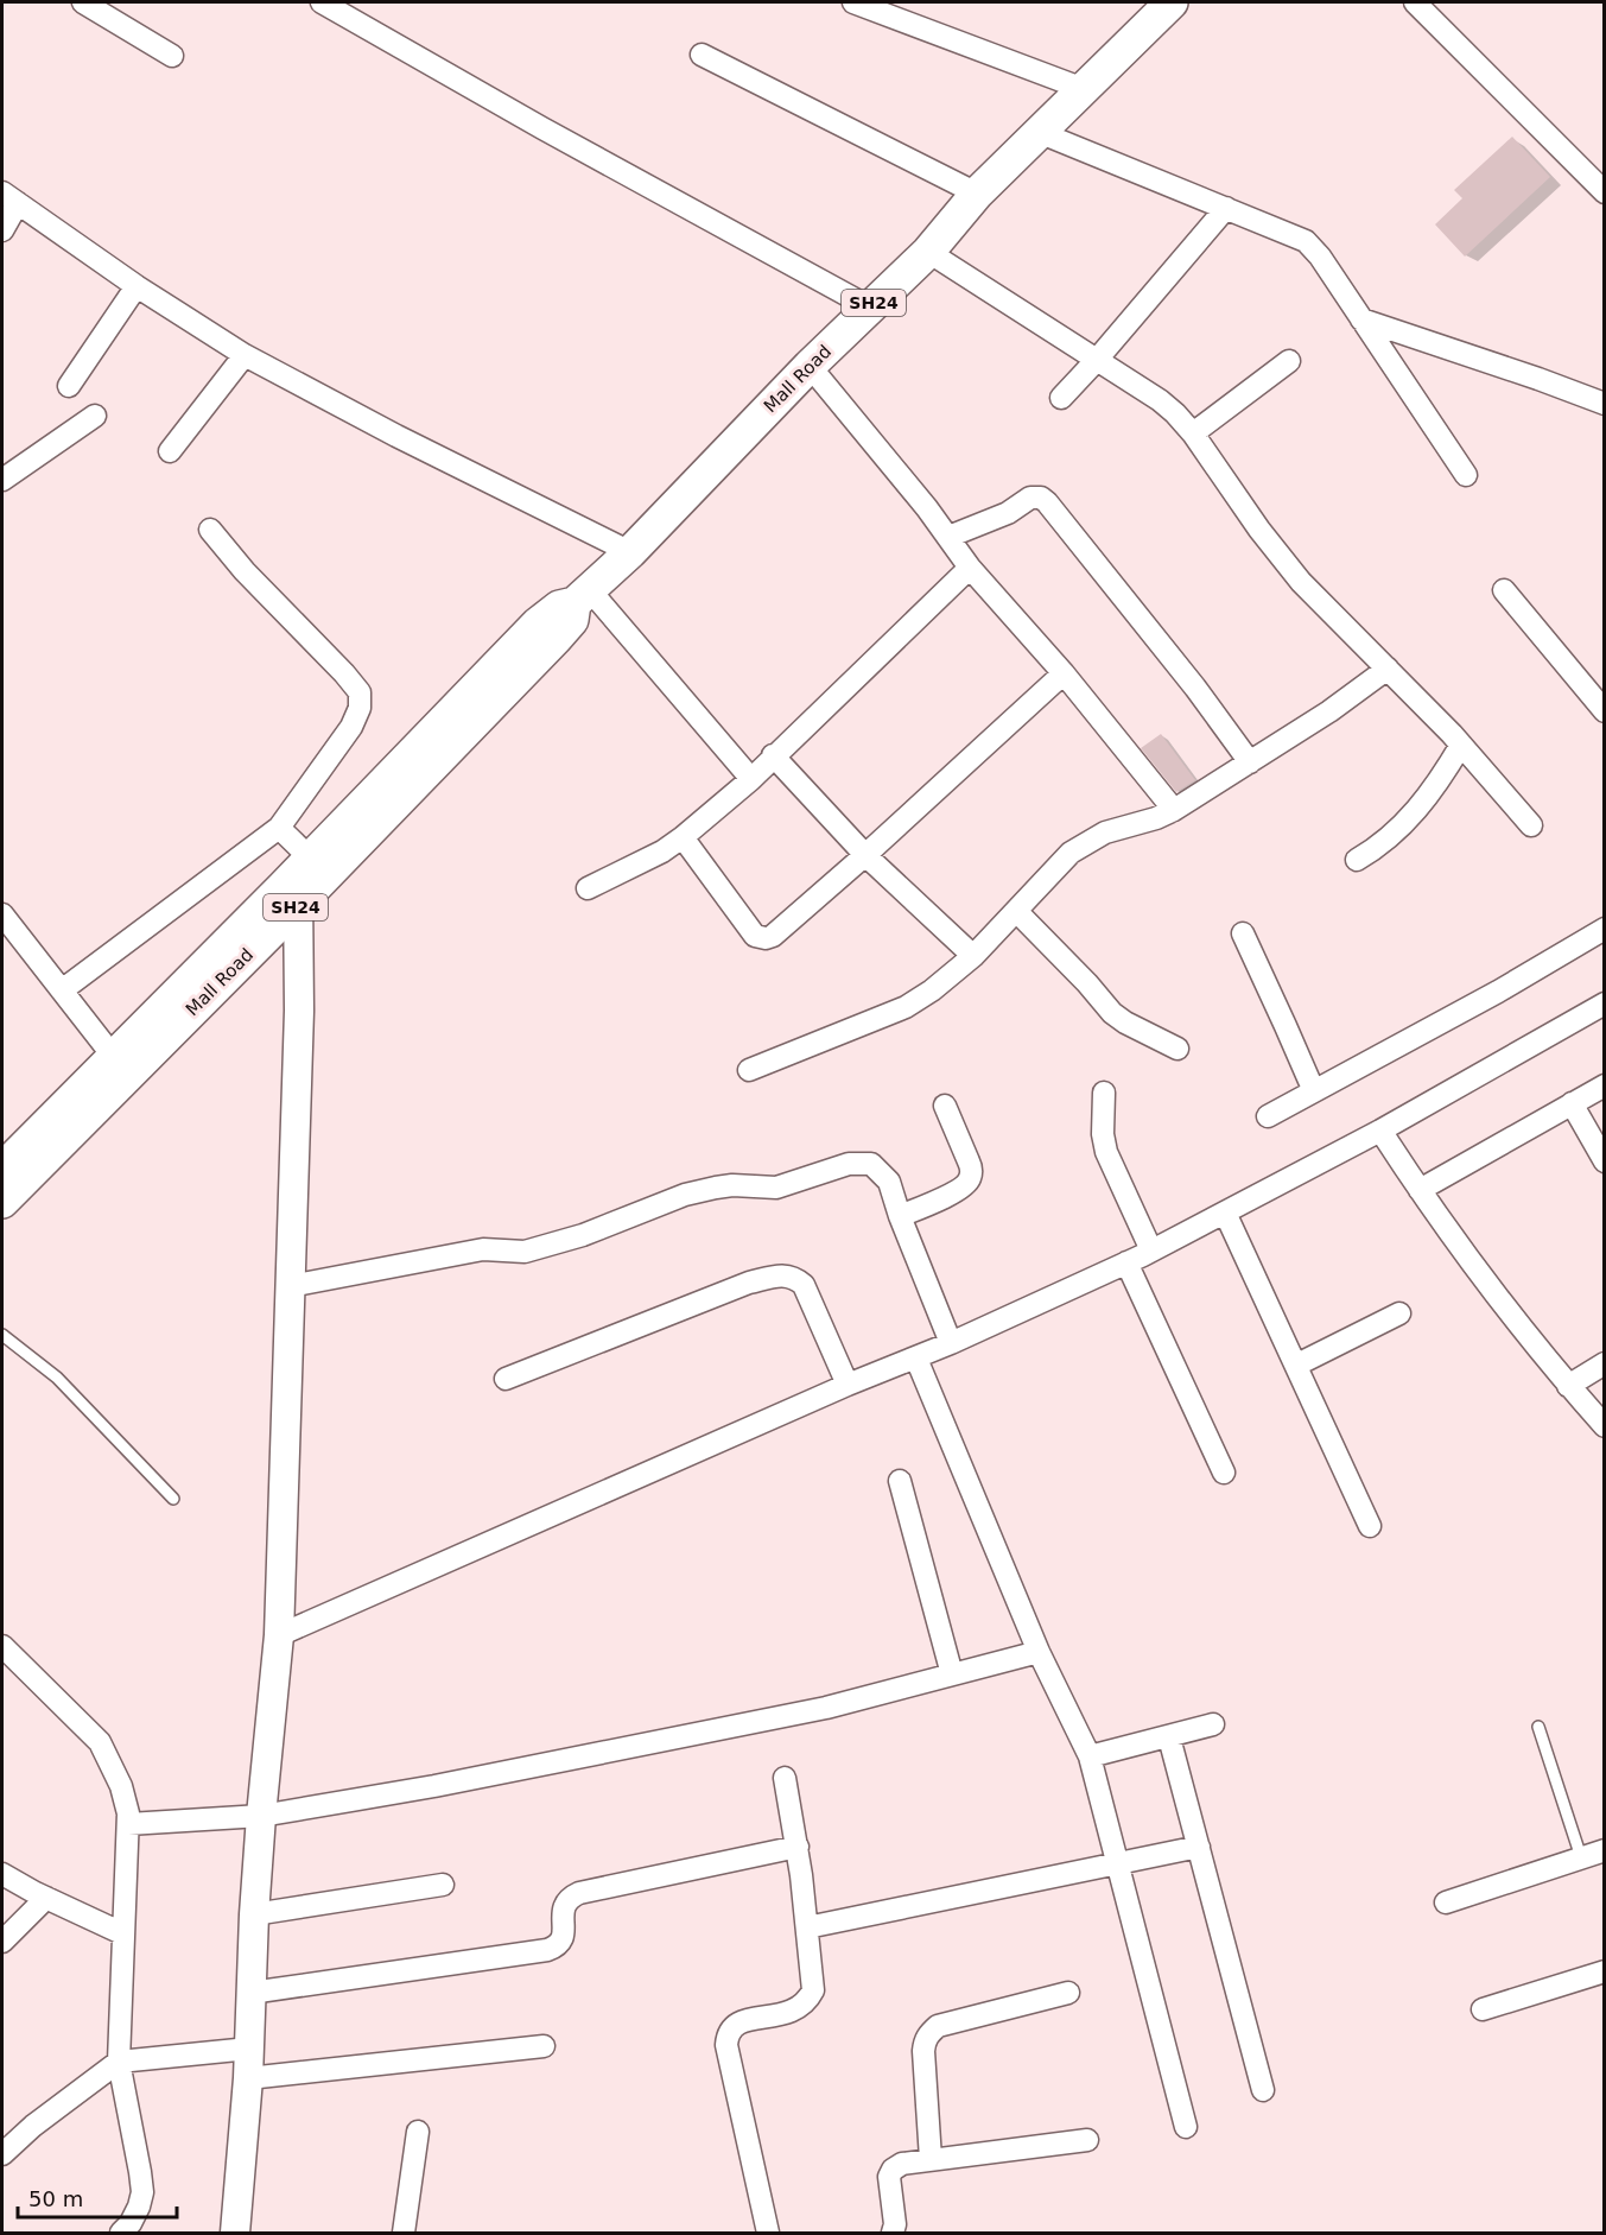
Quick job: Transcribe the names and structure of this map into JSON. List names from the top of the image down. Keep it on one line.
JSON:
{"streets":{"main road":["SH24","Mall Road"]},"scale_bar":"50 m"}
